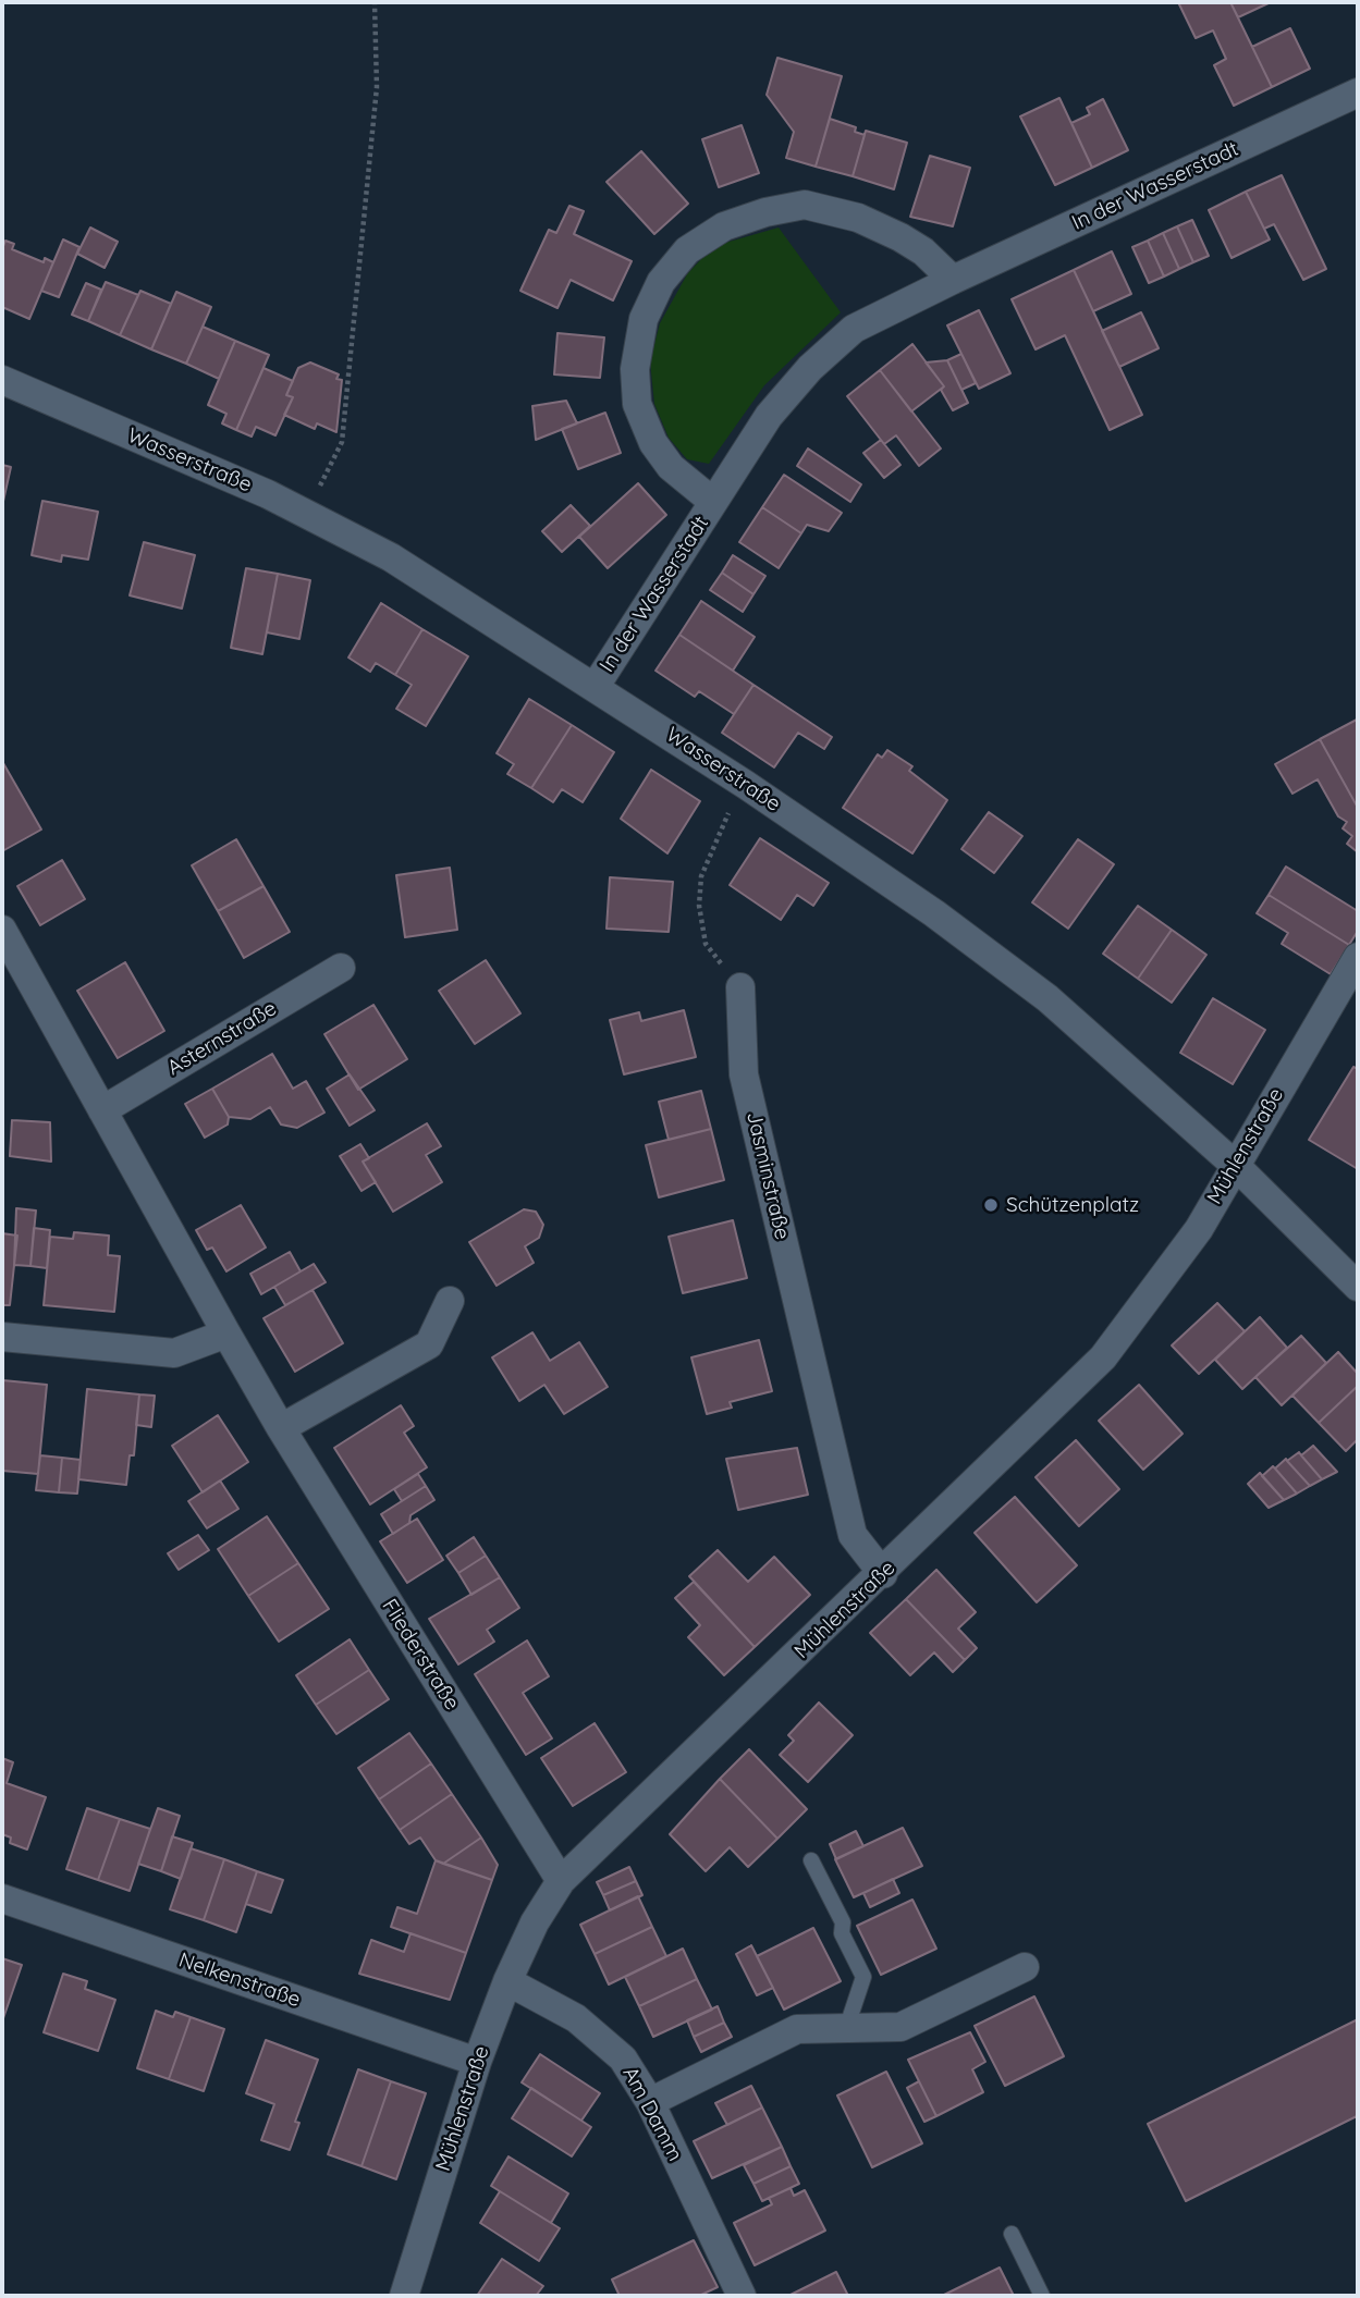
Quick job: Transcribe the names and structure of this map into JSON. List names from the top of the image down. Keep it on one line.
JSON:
{"streets":{"street":["In der Wasserstadt","Wasserstraße","Asternstraße","Mühlenstraße","Jasminstraße","Fliederstraße","Nelkenstraße","Am Damm"]},"crossings":[["In der Wasserstadt","Wasserstraße"],["Wasserstraße","Mühlenstraße"],["Mühlenstraße","Jasminstraße"],["Mühlenstraße","Fliederstraße"],["Mühlenstraße","Nelkenstraße"],["Mühlenstraße","Am Damm"]],"places":["Schützenplatz"]}
